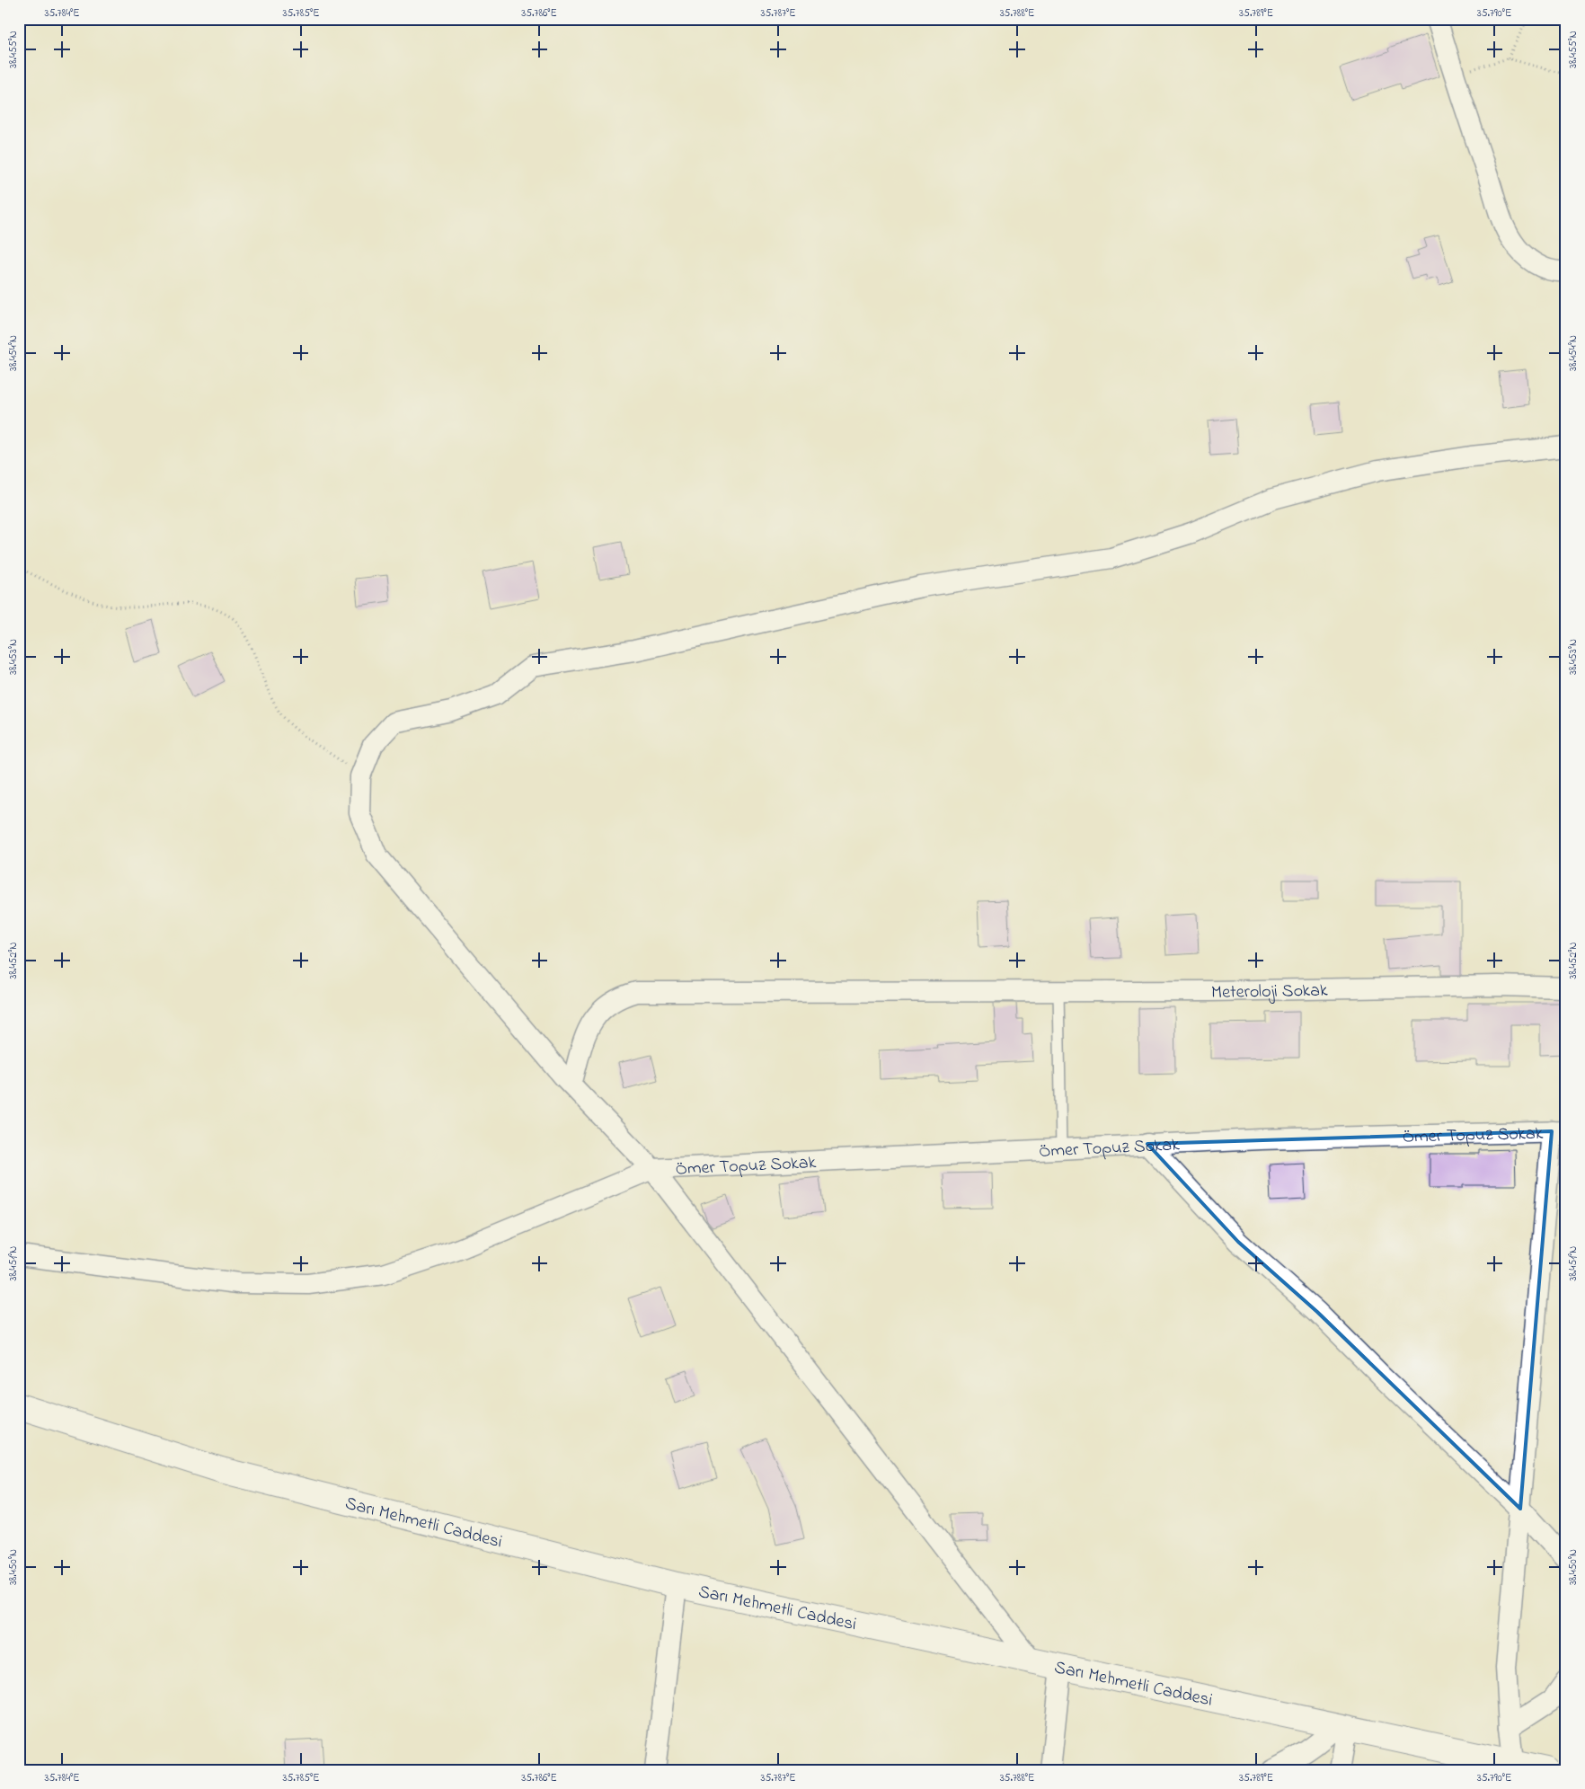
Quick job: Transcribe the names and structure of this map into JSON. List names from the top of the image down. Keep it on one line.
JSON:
{"streets":{"street":["Meteroloji Sokak","Ömer Topuz Sokak","Sarı Mehmetli Caddesi"]},"coordinates":["35.784°E","35.785°E","35.786°E","35.787°E","35.788°E","35.789°E","35.790°E","38.455°N","38.454°N","38.453°N","38.452°N","38.451°N","38.450°N"]}
